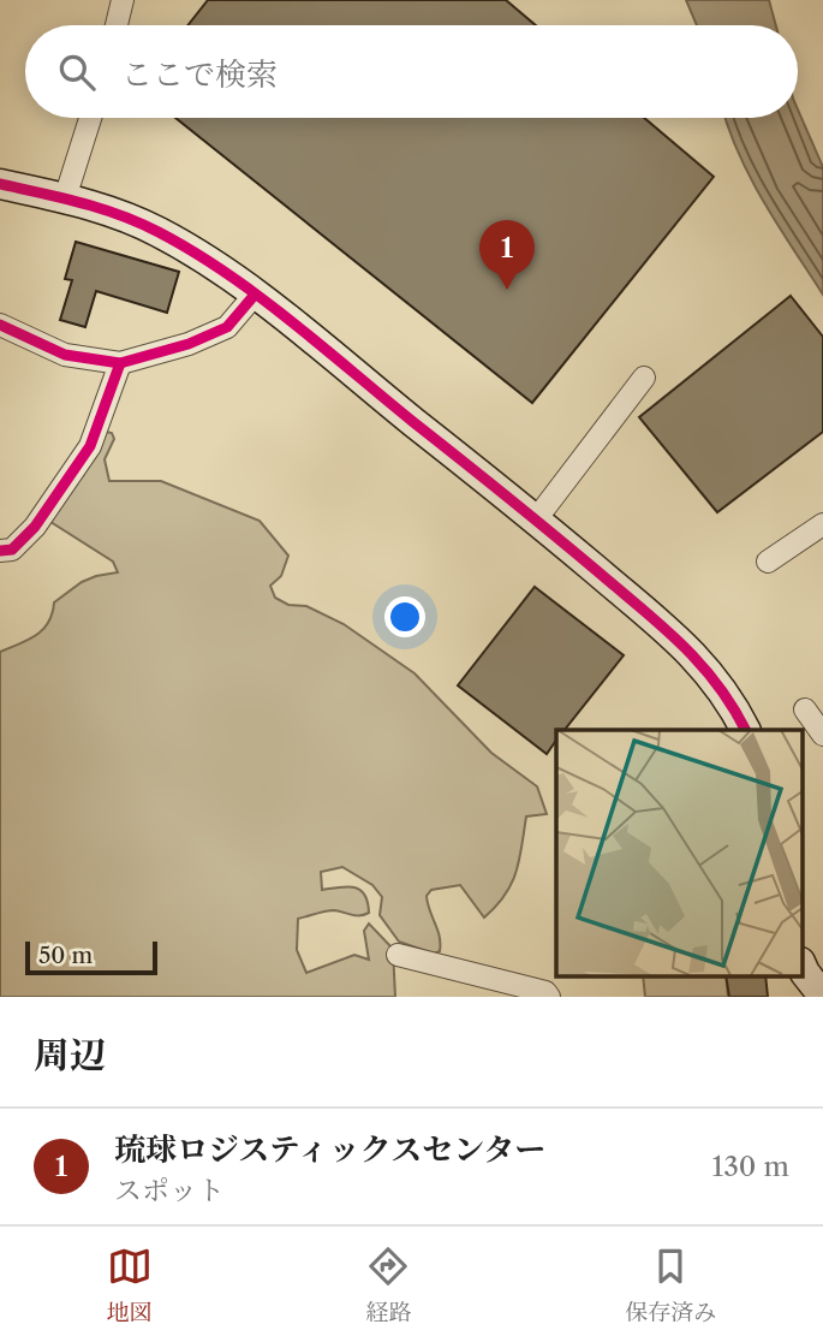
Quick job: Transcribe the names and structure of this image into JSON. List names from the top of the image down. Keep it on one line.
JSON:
{"scale_bar":"50 m","page":{"search":"ここで検索","pins":"1","scale":"50 m","heading":"周辺","list":[{"mark":"1","name":"琉球ロジスティックスセンター","note":"スポット","value":"130 m"}],"nav":["地図","経路","保存済み"]}}
